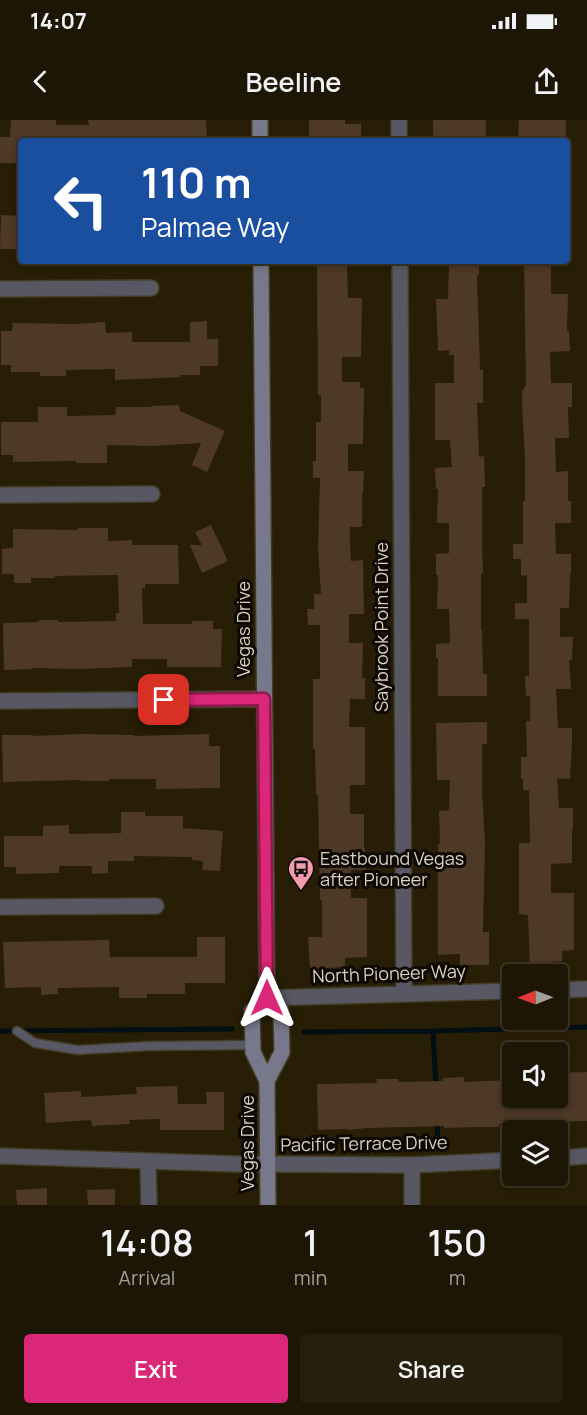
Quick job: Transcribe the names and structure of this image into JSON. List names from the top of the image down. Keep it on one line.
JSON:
{"streets":{"main road":["Vegas Drive"],"street":["Saybrook Point Drive","North Pioneer Way","Pacific Terrace Drive"]},"crossings":[["Saybrook Point Drive","North Pioneer Way"],["Vegas Drive","North Pioneer Way"],["Vegas Drive","Pacific Terrace Drive"]],"places":{"bus stop":["Eastbound Vegas after Pioneer"]},"north":"left","page":{"status":"14:07","header":"Beeline","turn":["110 m","Palmae Way"],"eta":["14:08","Arrival","1","min","150","m"],"buttons":["Exit","Share"]}}
